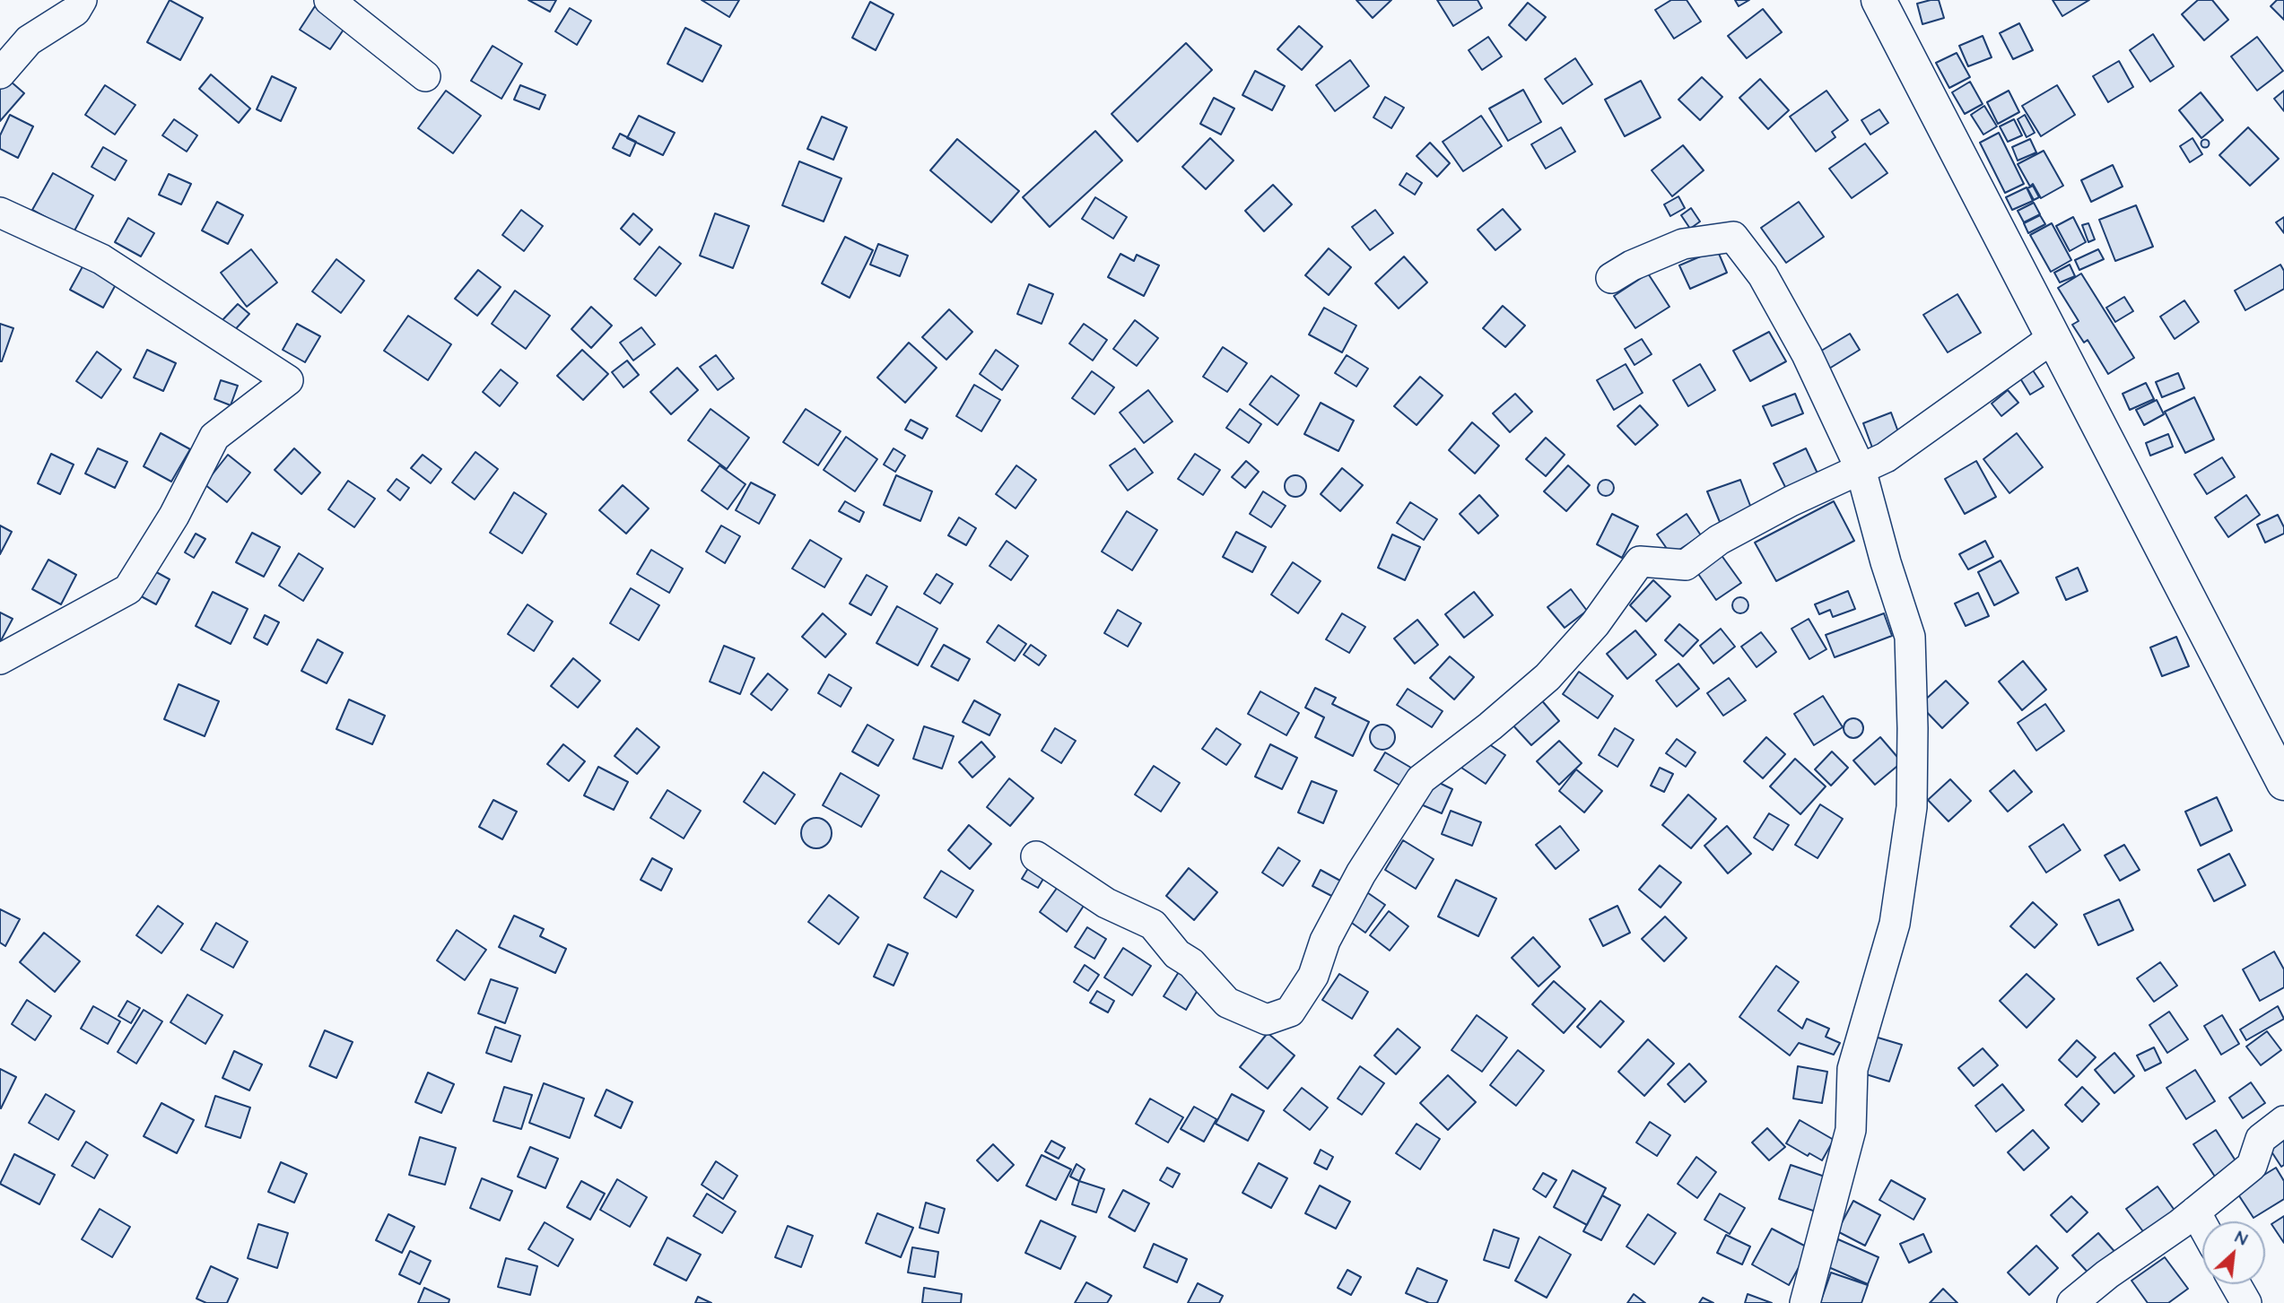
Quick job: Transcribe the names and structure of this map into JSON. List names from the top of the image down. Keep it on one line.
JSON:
{"north":"top right"}
